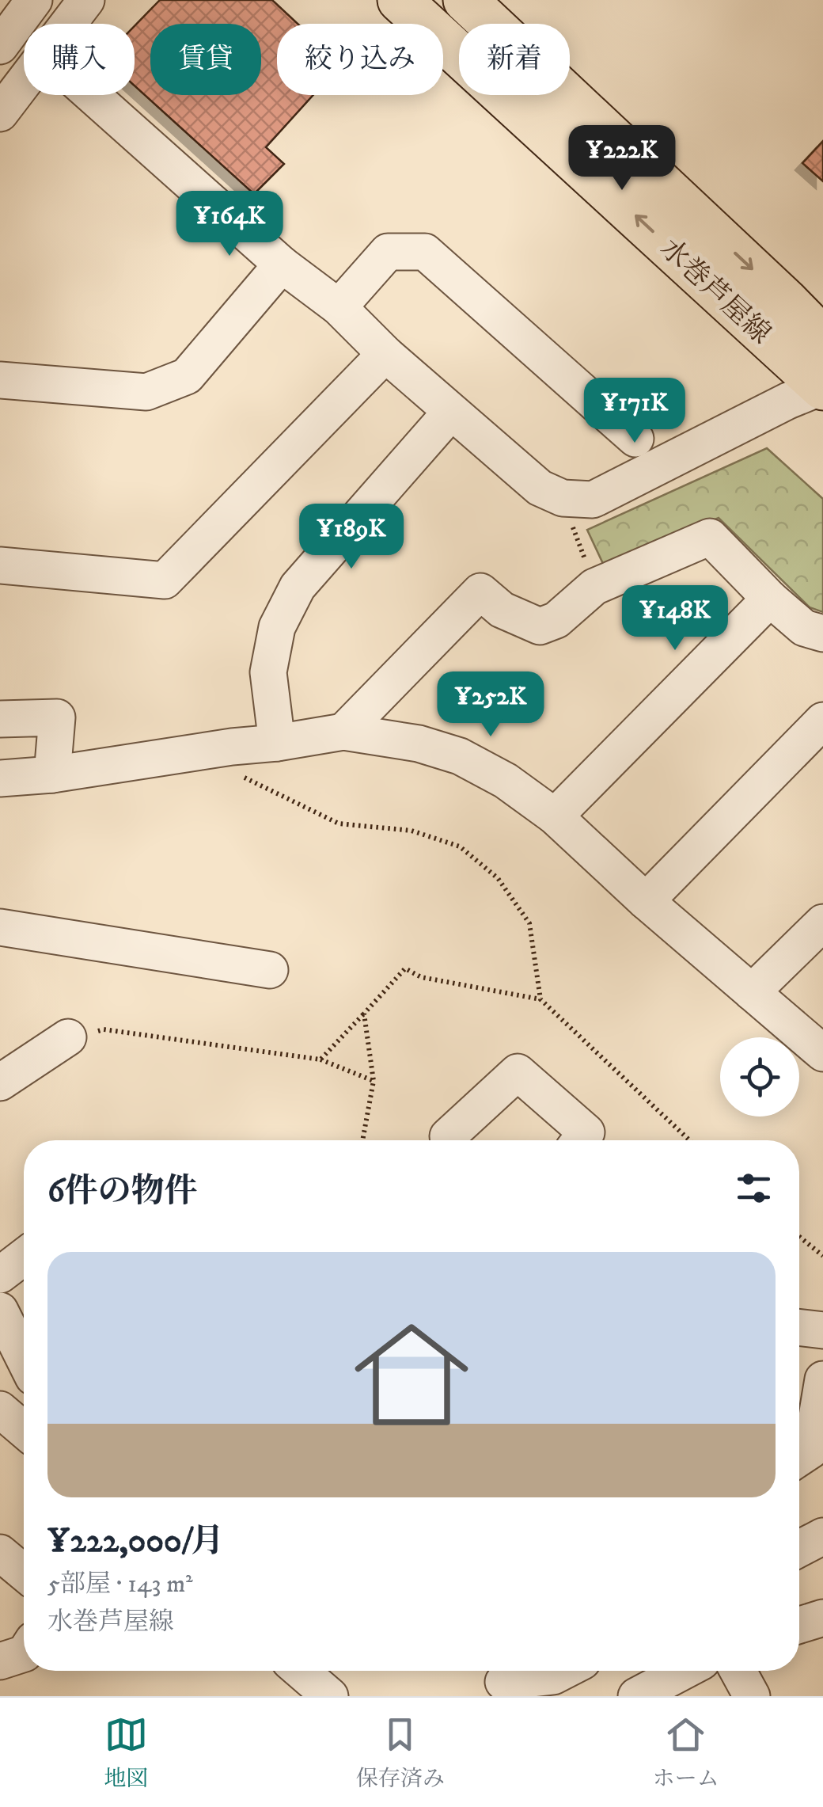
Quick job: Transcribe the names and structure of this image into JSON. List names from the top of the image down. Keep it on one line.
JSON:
{"streets":{"main road":["水巻芦屋線"]},"page":{"chip":["購入","賃貸","絞り込み","新着"],"price":["¥222K","¥164K","¥171K","¥189K","¥148K","¥252K"],"heading":"6件の物件","list":[{"name":"¥222,000/月","note":"5部屋 · 143 m² · 水巻芦屋線"}],"tabs":["地図","保存済み","ホーム"]}}
